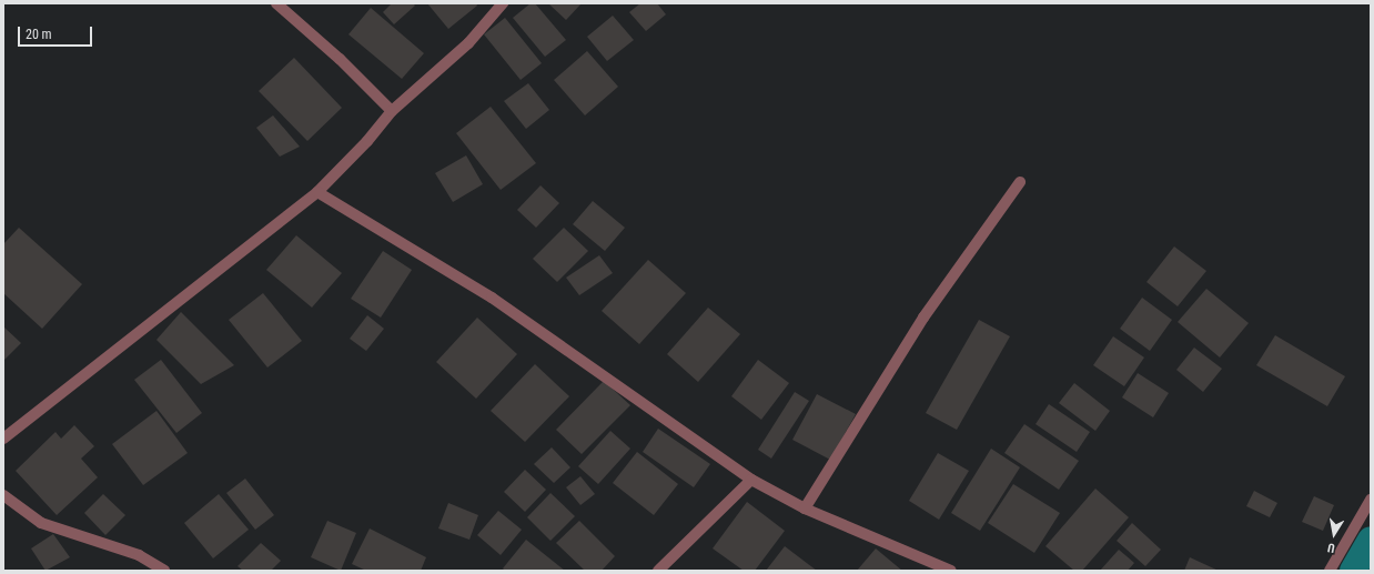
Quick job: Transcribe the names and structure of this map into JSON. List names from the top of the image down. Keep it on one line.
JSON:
{"scale_bar":"20 m","north":"bottom"}
